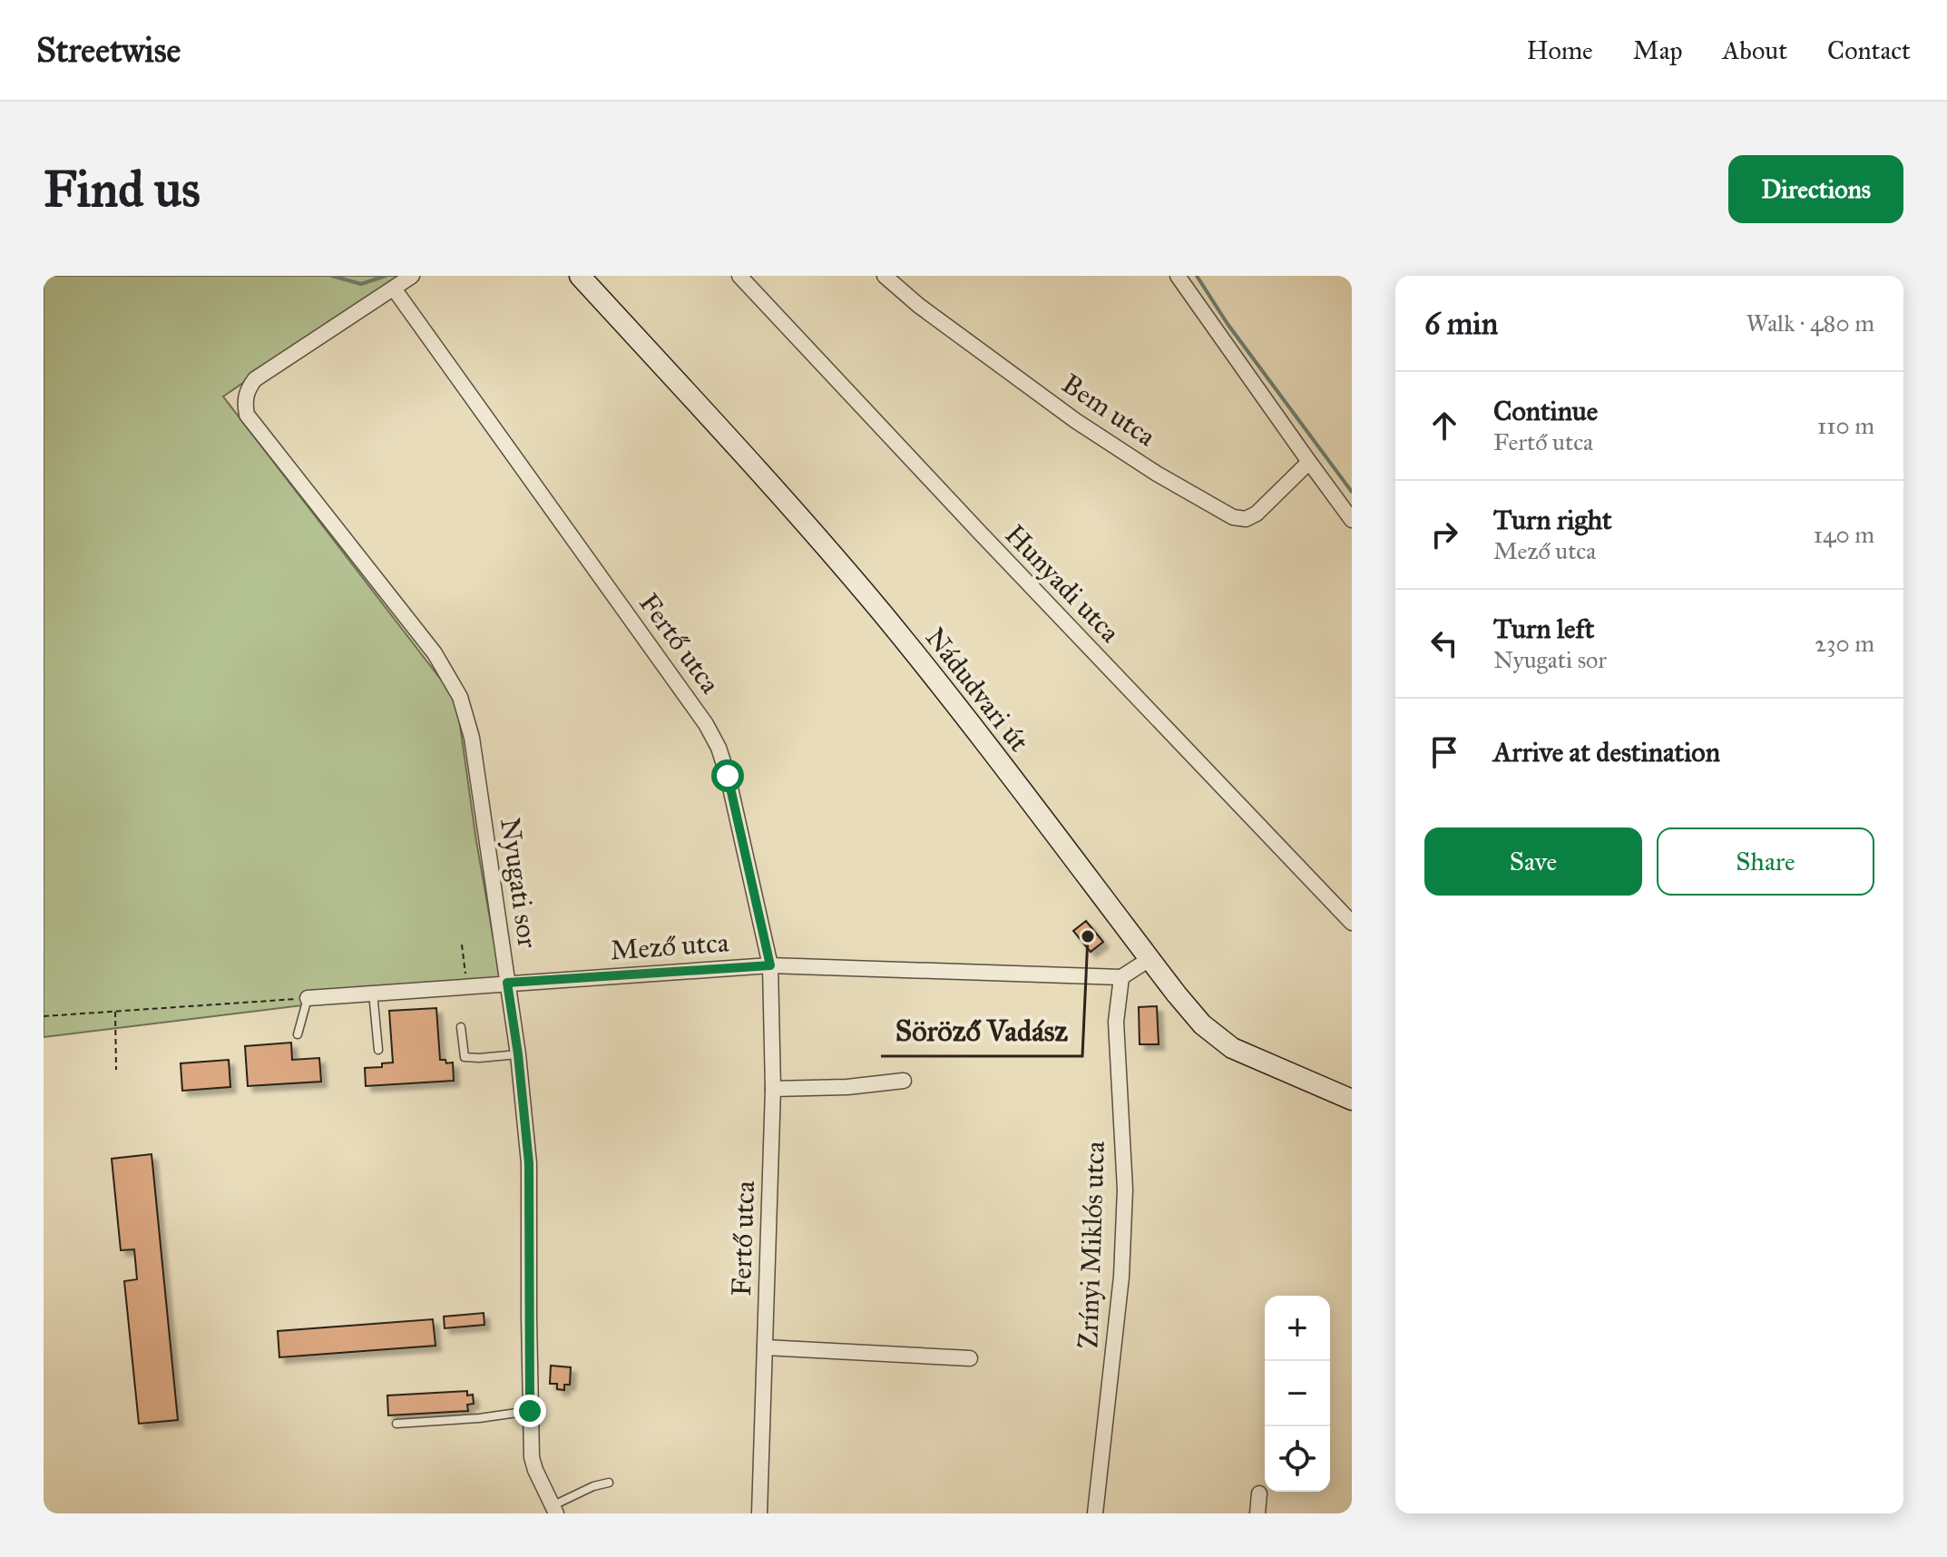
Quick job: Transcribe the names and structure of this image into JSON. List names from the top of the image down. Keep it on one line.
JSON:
{"streets":{"main road":["Nádudvari út"],"street":["Bem utca","Hunyadi utca","Fertő utca","Nyugati sor","Mező utca","Zrínyi Miklós utca"]},"crossings":[["Fertő utca","Nyugati sor"],["Fertő utca","Mező utca"],["Nyugati sor","Mező utca"],["Mező utca","Zrínyi Miklós utca"]],"places":["Söröző Vadász"],"page":{"header":"Streetwise","nav":["Home","Map","About","Contact"],"buttons":["Directions",["Save","Share"]],"title":"Find us","heading":["6 min","Walk · 480 m"],"list":[["Continue","Fertő utca","110 m"],["Turn right","Mező utca","140 m"],["Turn left","Nyugati sor","230 m"],"Arrive at destination"],"map_buttons":["+","−"]}}
